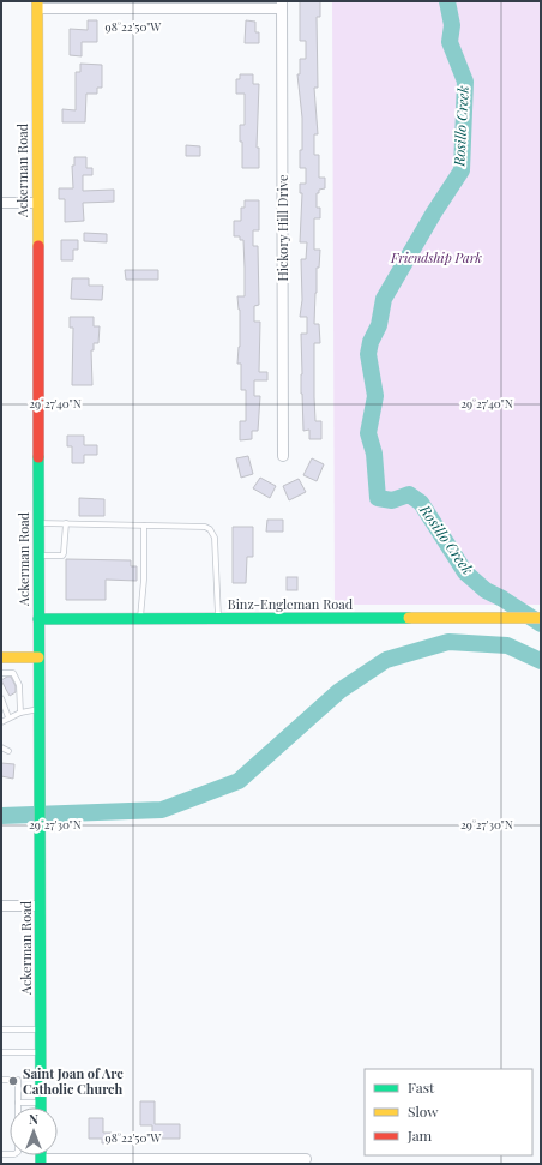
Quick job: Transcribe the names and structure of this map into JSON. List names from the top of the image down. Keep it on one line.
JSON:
{"streets":{"street":["Ackerman Road","Hickory Hill Drive","Binz-Engleman Road"]},"crossings":[["Ackerman Road","Binz-Engleman Road"]],"water":["Rosillo Creek"],"parks":["Friendship Park"],"places":["Saint Joan of Arc Catholic Church"],"legend":["Fast","Slow","Jam"],"north":"top","coordinates":["98°22'50\"W","29°27'40\"N","29°27'30\"N"]}
